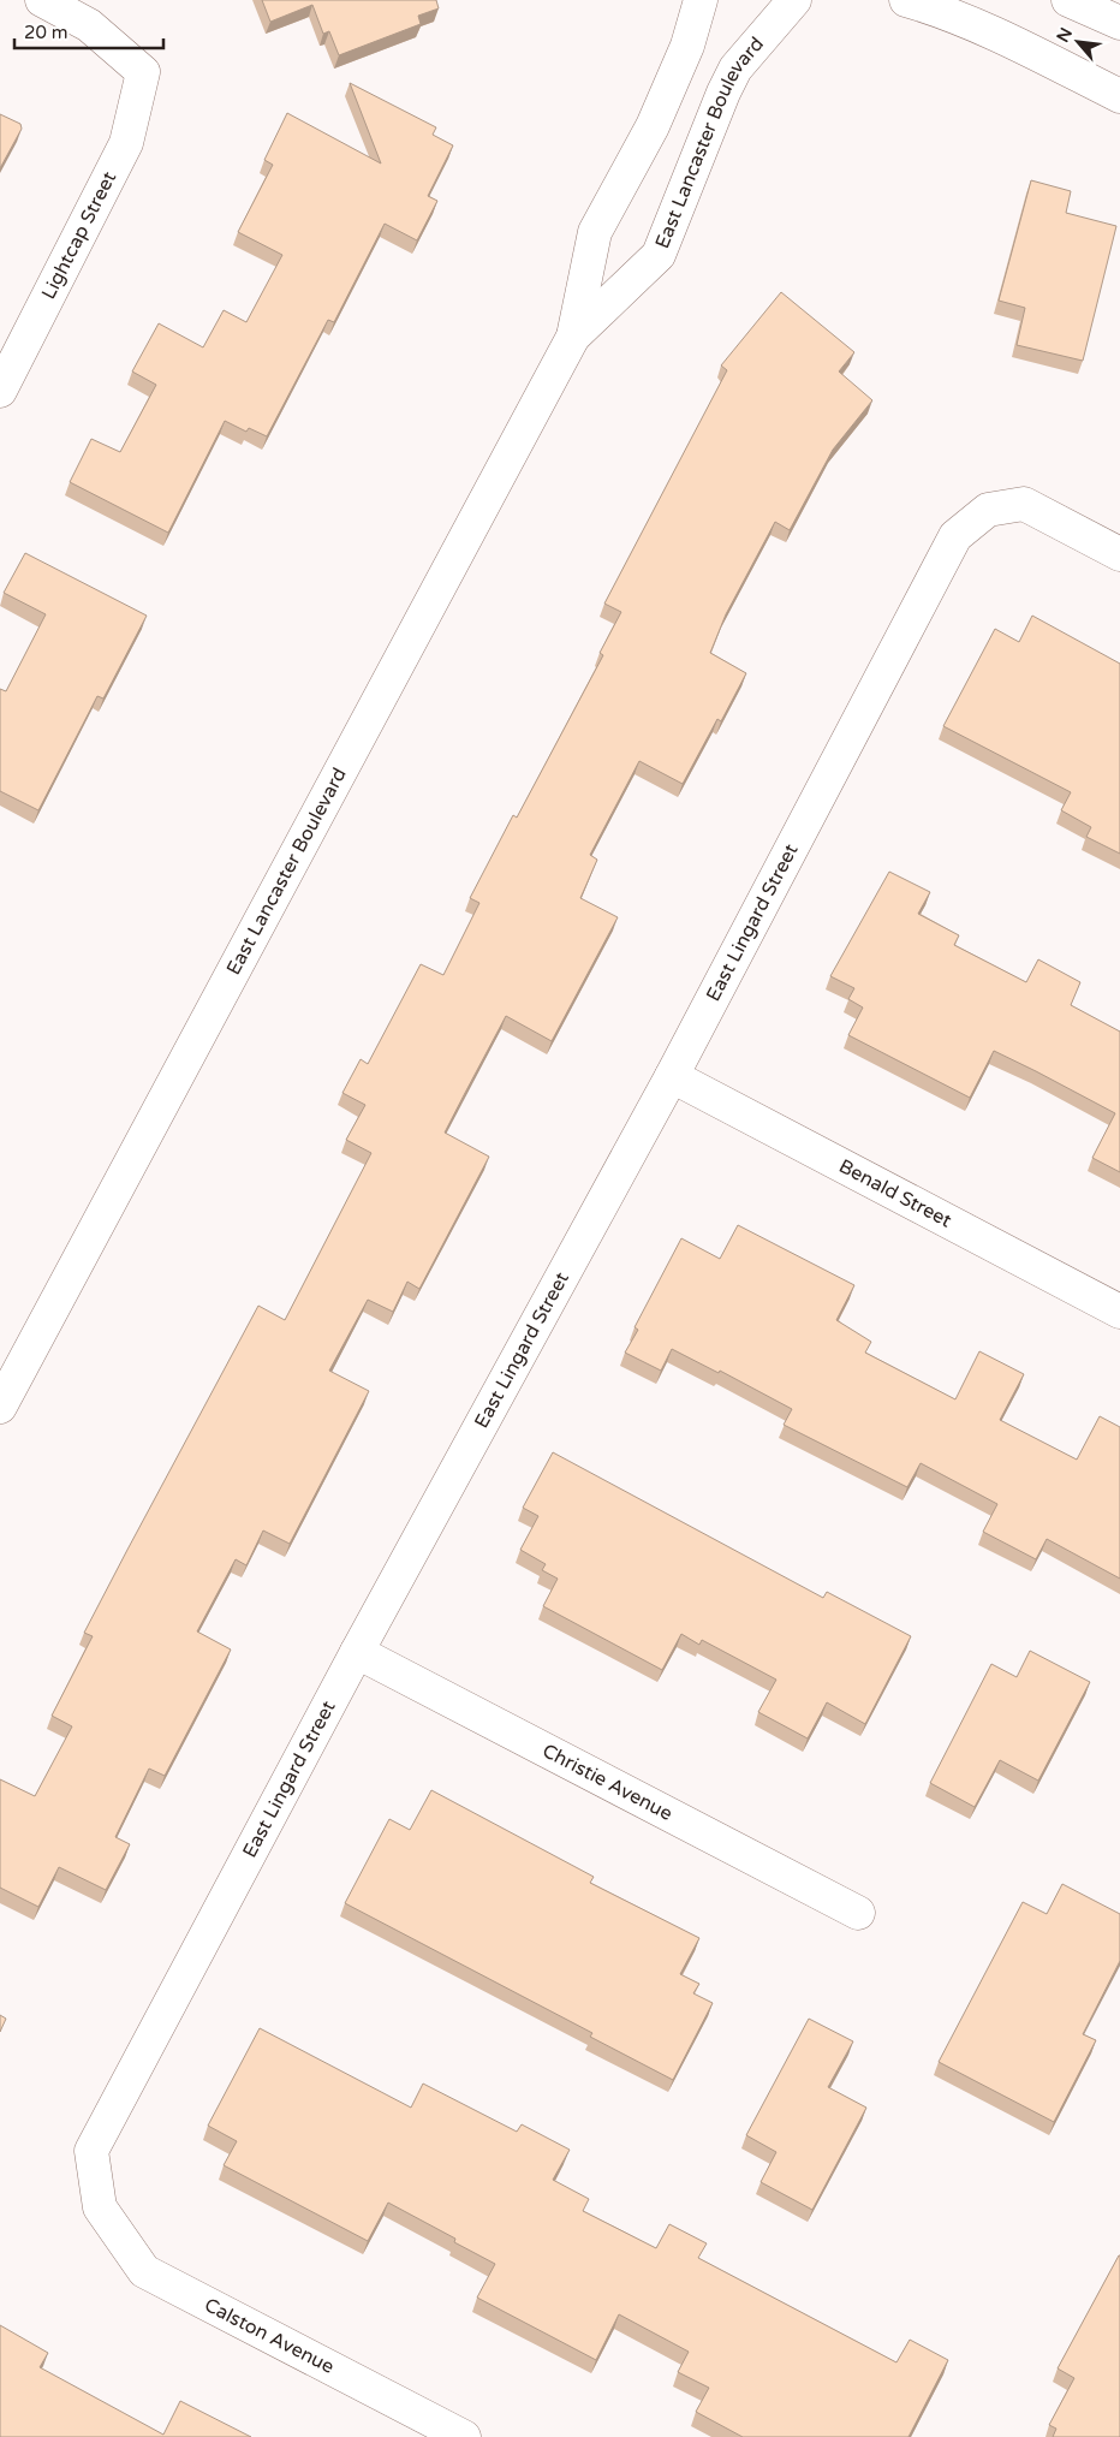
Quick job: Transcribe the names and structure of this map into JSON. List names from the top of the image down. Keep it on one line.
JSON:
{"streets":{"street":["East Lancaster Boulevard","Lightcap Street","East Lingard Street","Benald Street","Christie Avenue","Calston Avenue"]},"crossings":[["East Lingard Street","Benald Street"],["East Lingard Street","Christie Avenue"],["East Lingard Street","Calston Avenue"]],"scale_bar":"20 m","north":"top left"}
